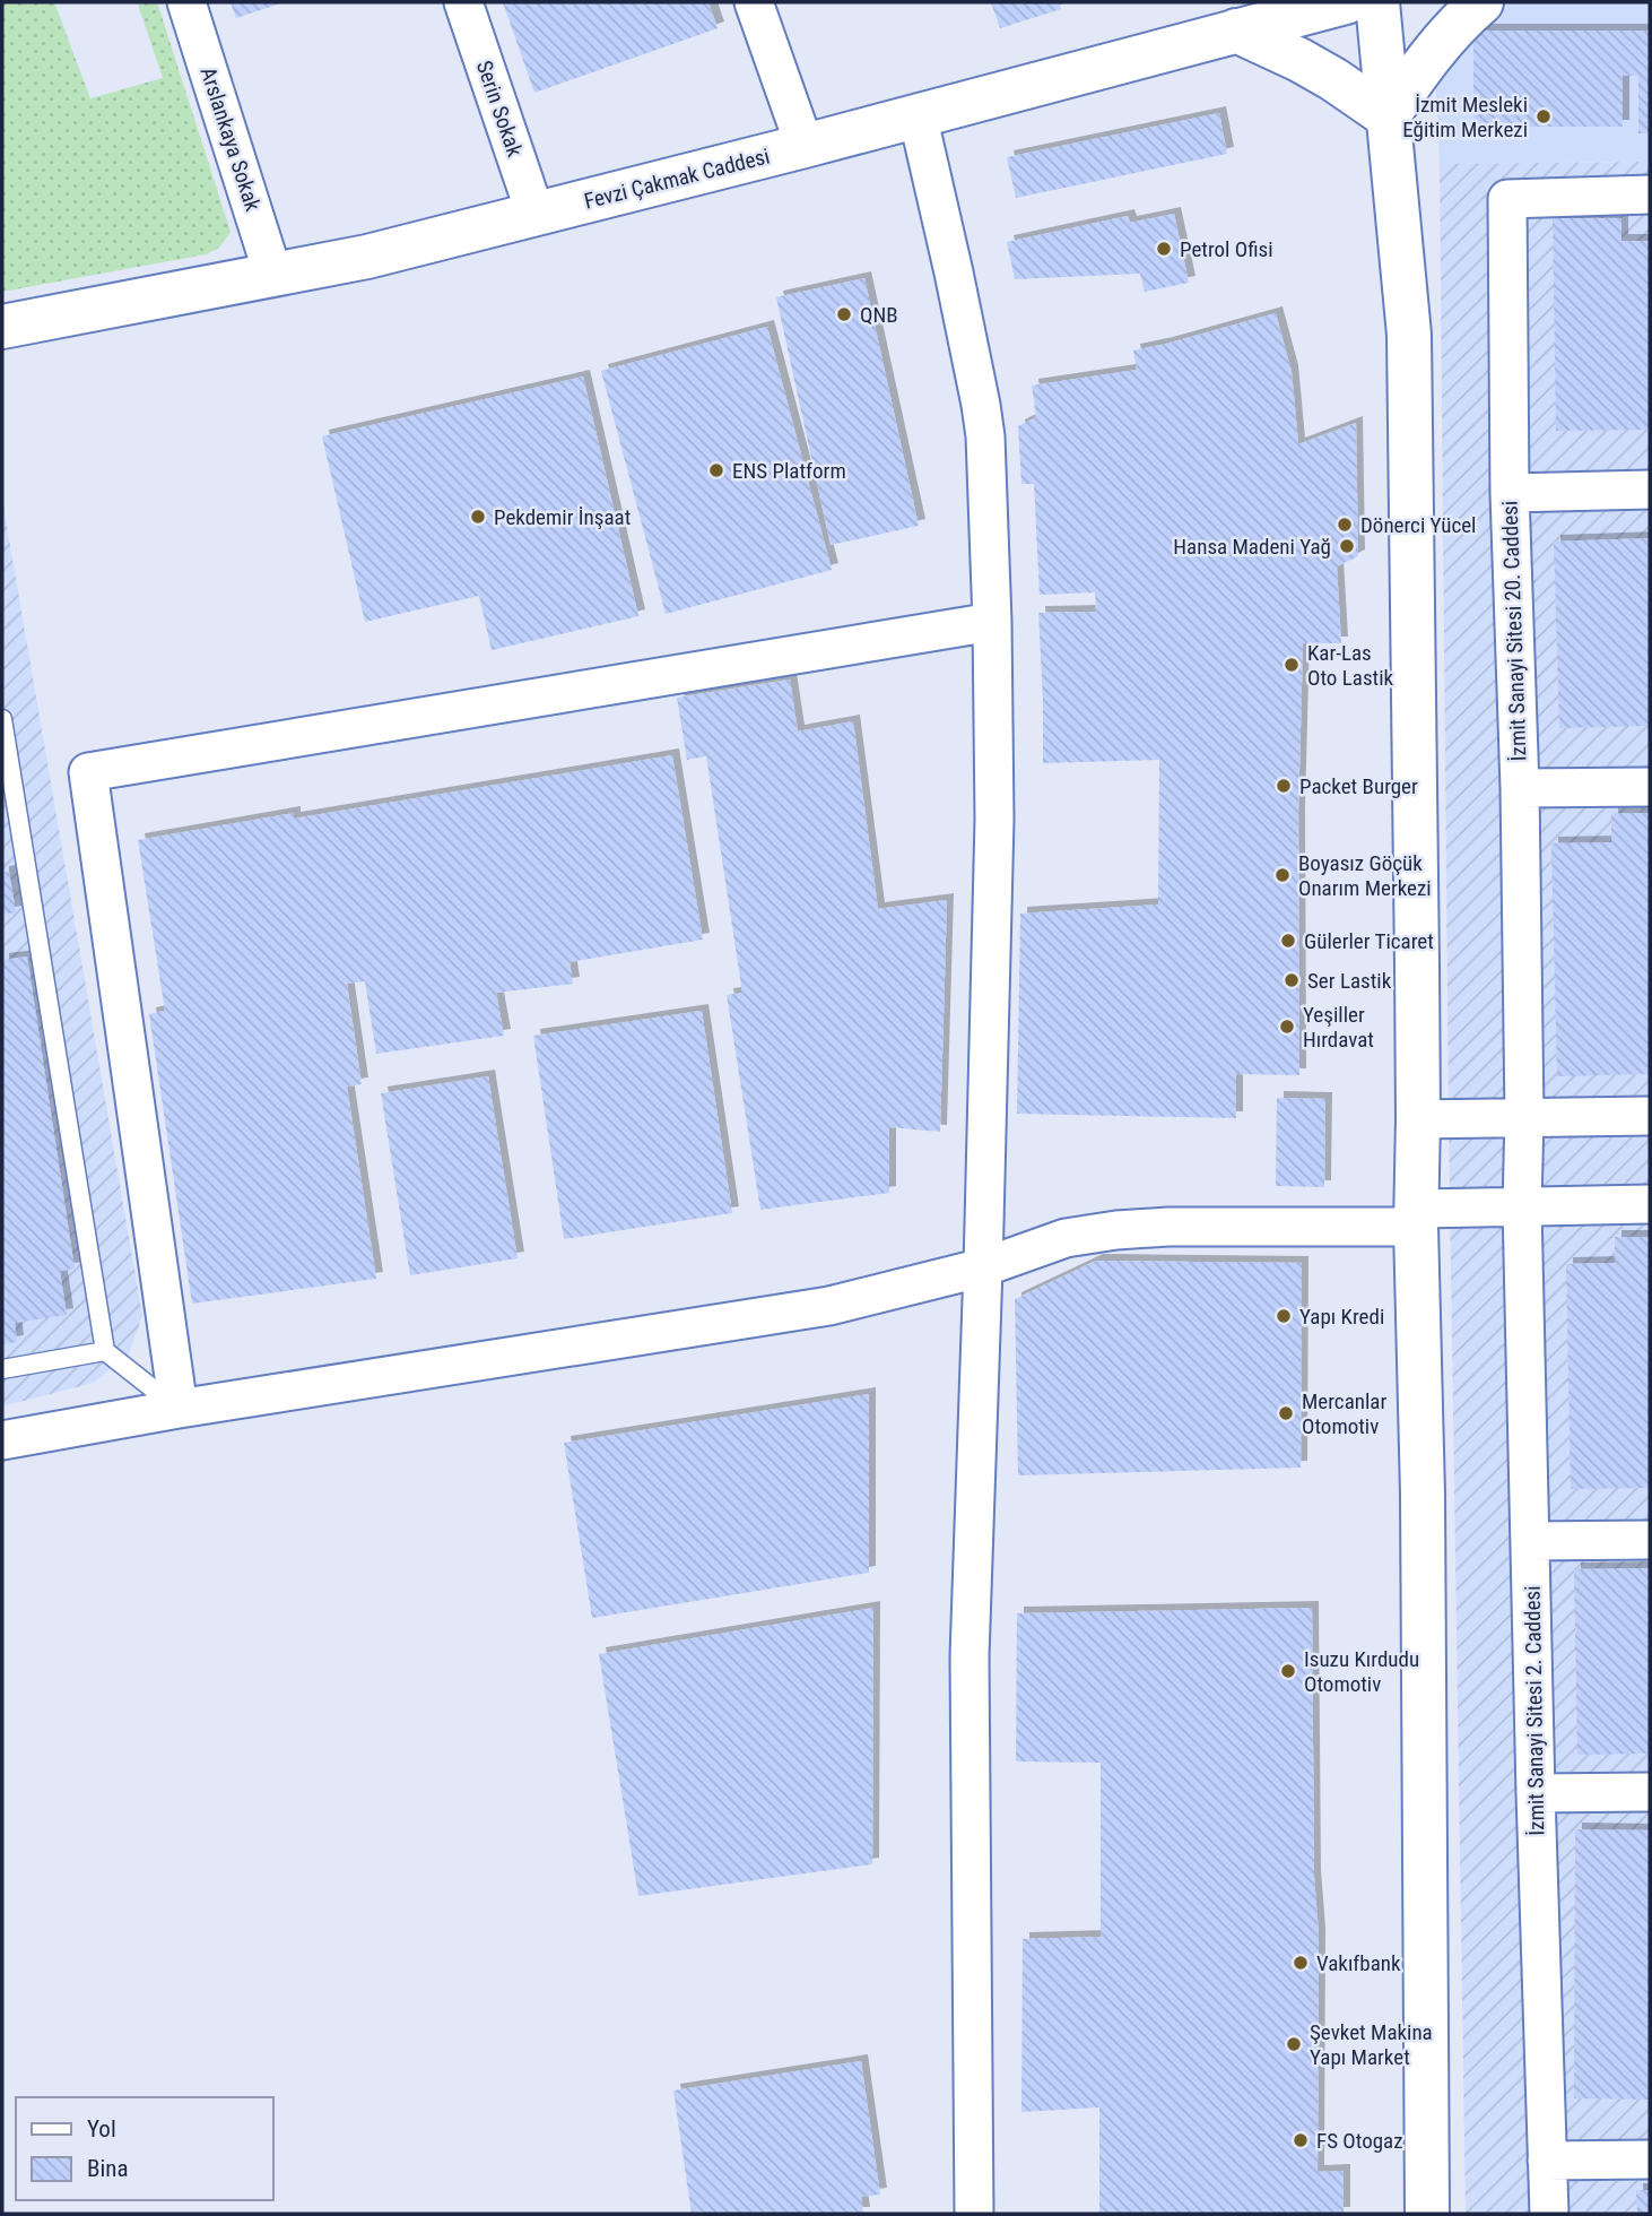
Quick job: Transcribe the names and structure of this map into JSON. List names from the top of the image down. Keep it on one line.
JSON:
{"streets":{"street":["Serin Sokak","Arslankaya Sokak","Fevzi Çakmak Caddesi","İzmit Sanayi Sitesi 20. Caddesi","İzmit Sanayi Sitesi 2. Caddesi"]},"crossings":[["Serin Sokak","Fevzi Çakmak Caddesi"],["Arslankaya Sokak","Fevzi Çakmak Caddesi"],["İzmit Sanayi Sitesi 20. Caddesi","İzmit Sanayi Sitesi 2. Caddesi"]],"places":["İzmit Mesleki Eğitim Merkezi","Petrol Ofisi","QNB","ENS Platform","Pekdemir İnşaat","Dönerci Yücel","Hansa Madeni Yağ","Kar-Las Oto Lastik","Packet Burger","Boyasız Göçük Onarım Merkezi","Gülerler Ticaret","Ser Lastik","Yeşiller Hırdavat","Yapı Kredi","Mercanlar Otomotiv","Isuzu Kırdudu Otomotiv","Vakıfbank","Şevket Makina Yapı Market","FS Otogaz"],"legend":["Yol","Bina"]}
